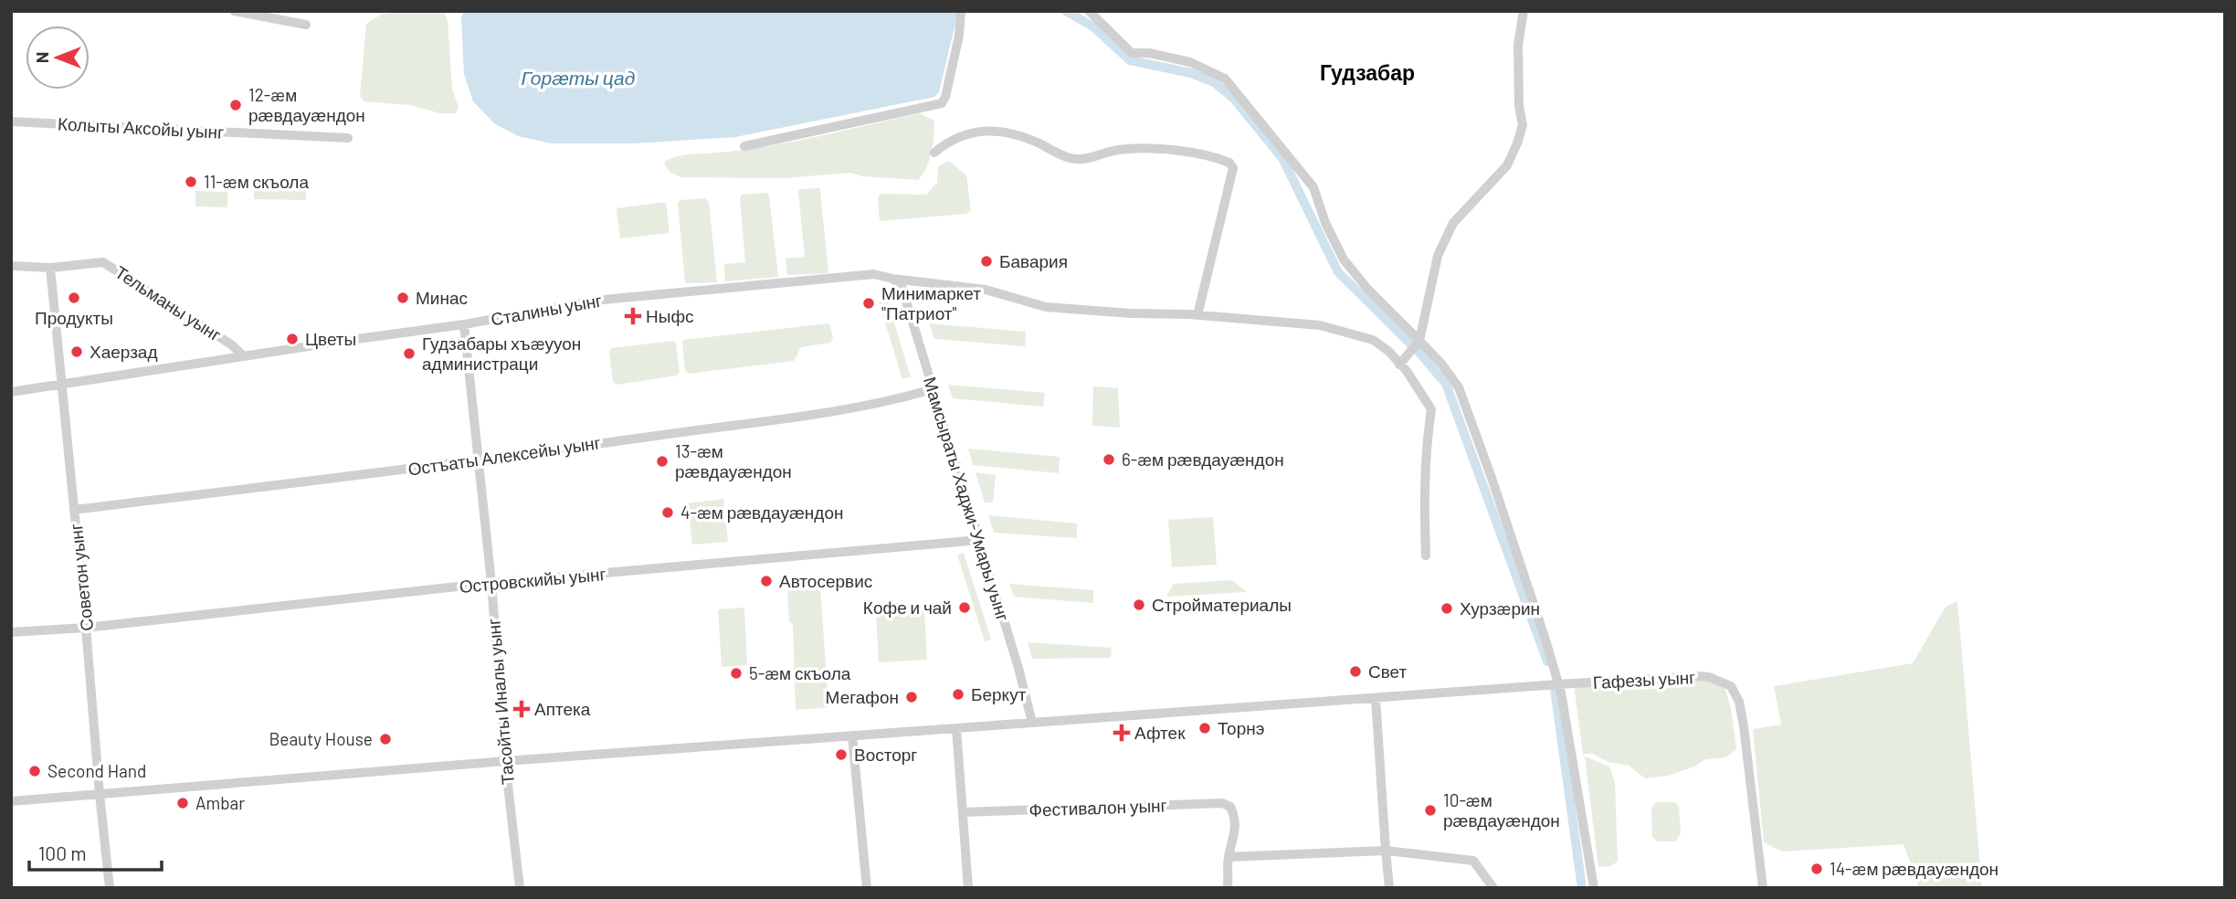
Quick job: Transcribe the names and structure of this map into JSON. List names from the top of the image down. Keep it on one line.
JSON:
{"streets":{"street":["Колыты Аксойы уынг","Тельманы уынг","Сталины уынг","Остъаты Алексейы уынг","Мамсыраты Хаджи-Умары уынг","Советон уынг","Островскийы уынг","Гафезы уынг","Тасойты Иналы уынг","Фестивалон уынг"]},"crossings":[["Тельманы уынг","Сталины уынг"],["Тельманы уынг","Советон уынг"],["Сталины уынг","Мамсыраты Хаджи-Умары уынг"],["Сталины уынг","Советон уынг"],["Сталины уынг","Тасойты Иналы уынг"],["Остъаты Алексейы уынг","Мамсыраты Хаджи-Умары уынг"],["Остъаты Алексейы уынг","Советон уынг"],["Остъаты Алексейы уынг","Тасойты Иналы уынг"],["Мамсыраты Хаджи-Умары уынг","Островскийы уынг"],["Мамсыраты Хаджи-Умары уынг","Гафезы уынг"],["Советон уынг","Островскийы уынг"],["Советон уынг","Гафезы уынг"],["Островскийы уынг","Тасойты Иналы уынг"],["Гафезы уынг","Тасойты Иналы уынг"]],"districts":["Гудзабар"],"water":["Горӕты цад"],"places":{"other":["12-æм рӕвдауӕндон","11-æм скъола","Бавария","Продукты","Минас","Минимаркет \"Патриот\"","Цветы","Хаерзад","Гудзабары хъæууон администраци","6-æм рӕвдауӕндон","13-æм рӕвдауӕндон","4-æм рӕвдауӕндон","Автосервис","Стройматериалы","Кофе и чай","Хурзæрин","Свет","5-æм скъола","Беркут","Мегафон","Торнэ","Beauty House","Восторг","Second Hand","Ambar","10-æм рӕвдауӕндон","14-æм рӕвдауӕндон"],"health":["Ныфс","Аптека","Афтек"]},"scale_bar":"100 m","north":"left"}
